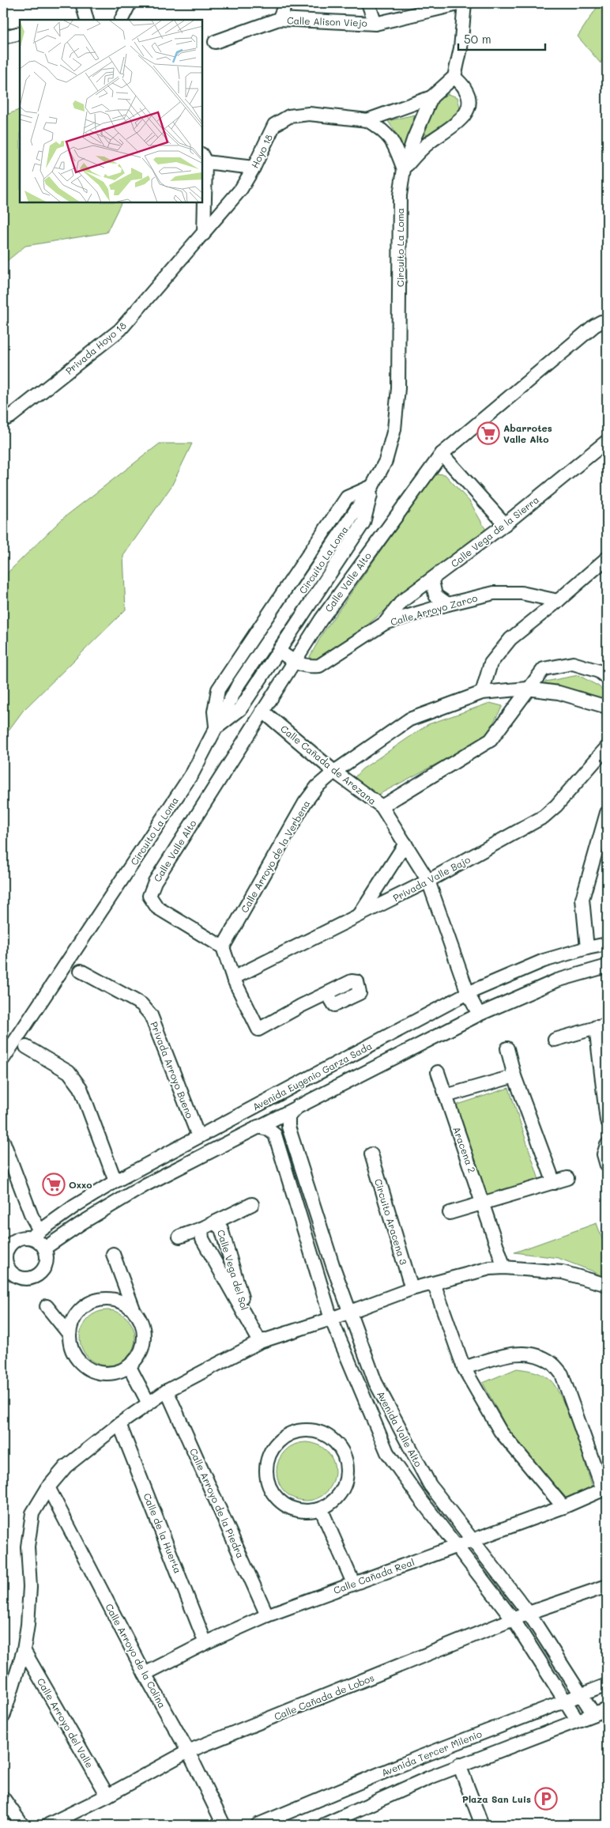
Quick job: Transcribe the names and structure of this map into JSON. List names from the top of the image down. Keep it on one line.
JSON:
{"streets":{"street":["Calle Alison Viejo","Hoyo 18","Circuito La Loma","Privada Hoyo 18","Calle Vega de la Sierra","Calle Valle Alto","Calle Arroyo Zarco","Calle Cañada de Arezana","Calle Arroyo de la Verbena","Privada Valle Bajo","Privada Arroyo Bueno","Avenida Eugenio Garza Sada","Aracena 2","Circuito Aracena 3","Calle Vega del Sol","Avenida Valle Alto","Calle Arroyo de la Piedra","Calle de la Huerta","Calle Cañada Real","Calle Arroyo de la Colina","Calle Cañada de Lobos","Calle Arroyo del Valle","Avenida Tercer Milenio"]},"crossings":[["Hoyo 18","Circuito La Loma"],["Hoyo 18","Privada Hoyo 18"],["Calle Vega de la Sierra","Calle Arroyo Zarco"],["Calle Valle Alto","Calle Arroyo Zarco"],["Calle Valle Alto","Calle Cañada de Arezana"],["Calle Valle Alto","Calle Arroyo de la Verbena"],["Calle Cañada de Arezana","Calle Arroyo de la Verbena"],["Calle Cañada de Arezana","Privada Valle Bajo"],["Calle Cañada de Arezana","Avenida Eugenio Garza Sada"],["Privada Arroyo Bueno","Avenida Eugenio Garza Sada"],["Avenida Eugenio Garza Sada","Avenida Valle Alto"],["Avenida Valle Alto","Calle Cañada Real"],["Avenida Valle Alto","Calle Cañada de Lobos"],["Avenida Valle Alto","Avenida Tercer Milenio"],["Calle Arroyo de la Piedra","Calle Cañada Real"],["Calle de la Huerta","Calle Cañada Real"],["Calle Cañada Real","Calle Arroyo de la Colina"],["Calle Arroyo de la Colina","Calle Cañada de Lobos"],["Calle Cañada de Lobos","Calle Arroyo del Valle"]],"places":{"supermarket":["Abarrotes Valle Alto","Oxxo"],"parking":["Plaza San Luis"]},"scale_bar":"50 m"}
